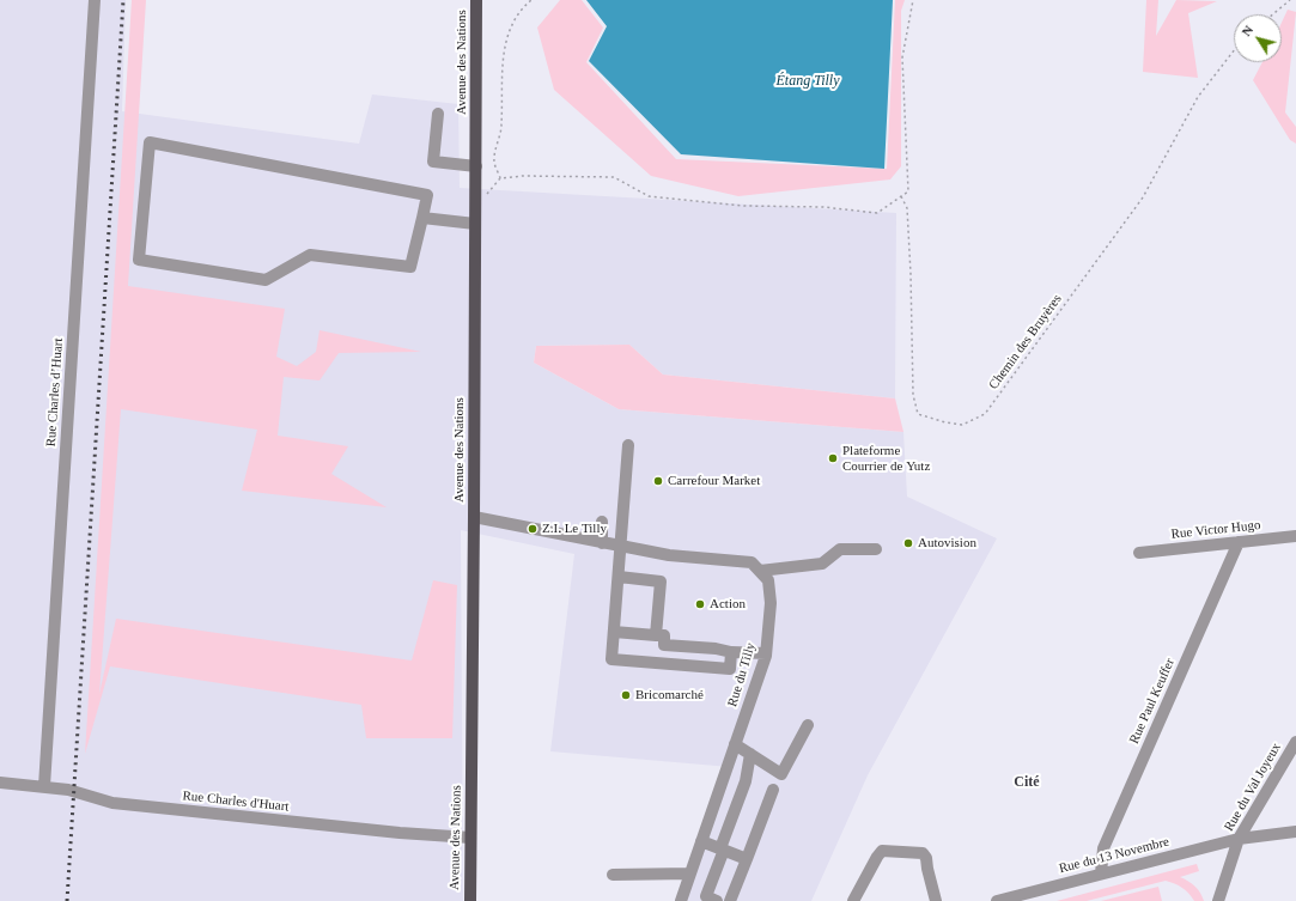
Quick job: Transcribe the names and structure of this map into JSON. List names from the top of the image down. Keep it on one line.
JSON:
{"streets":{"main road":["Avenue des Nations"],"street":["Rue Charles d’Huart","Rue Victor Hugo","Rue du Tilly","Rue Paul Keuffer","Rue du Val Joyeux","Rue Charles d'Huart","Rue du 13 Novembre"],"path":["Chemin des Bruyères"]},"crossings":[["Avenue des Nations","Rue Charles d'Huart"],["Rue Charles d’Huart","Rue Charles d'Huart"],["Rue Victor Hugo","Rue Paul Keuffer"],["Rue Paul Keuffer","Rue du 13 Novembre"],["Rue du Val Joyeux","Rue du 13 Novembre"]],"districts":["Cité"],"water":["Étang Tilly"],"places":["Plateforme Courrier de Yutz","Carrefour Market","Z.I. Le Tilly","Autovision","Action","Bricomarché"],"north":"top left"}
